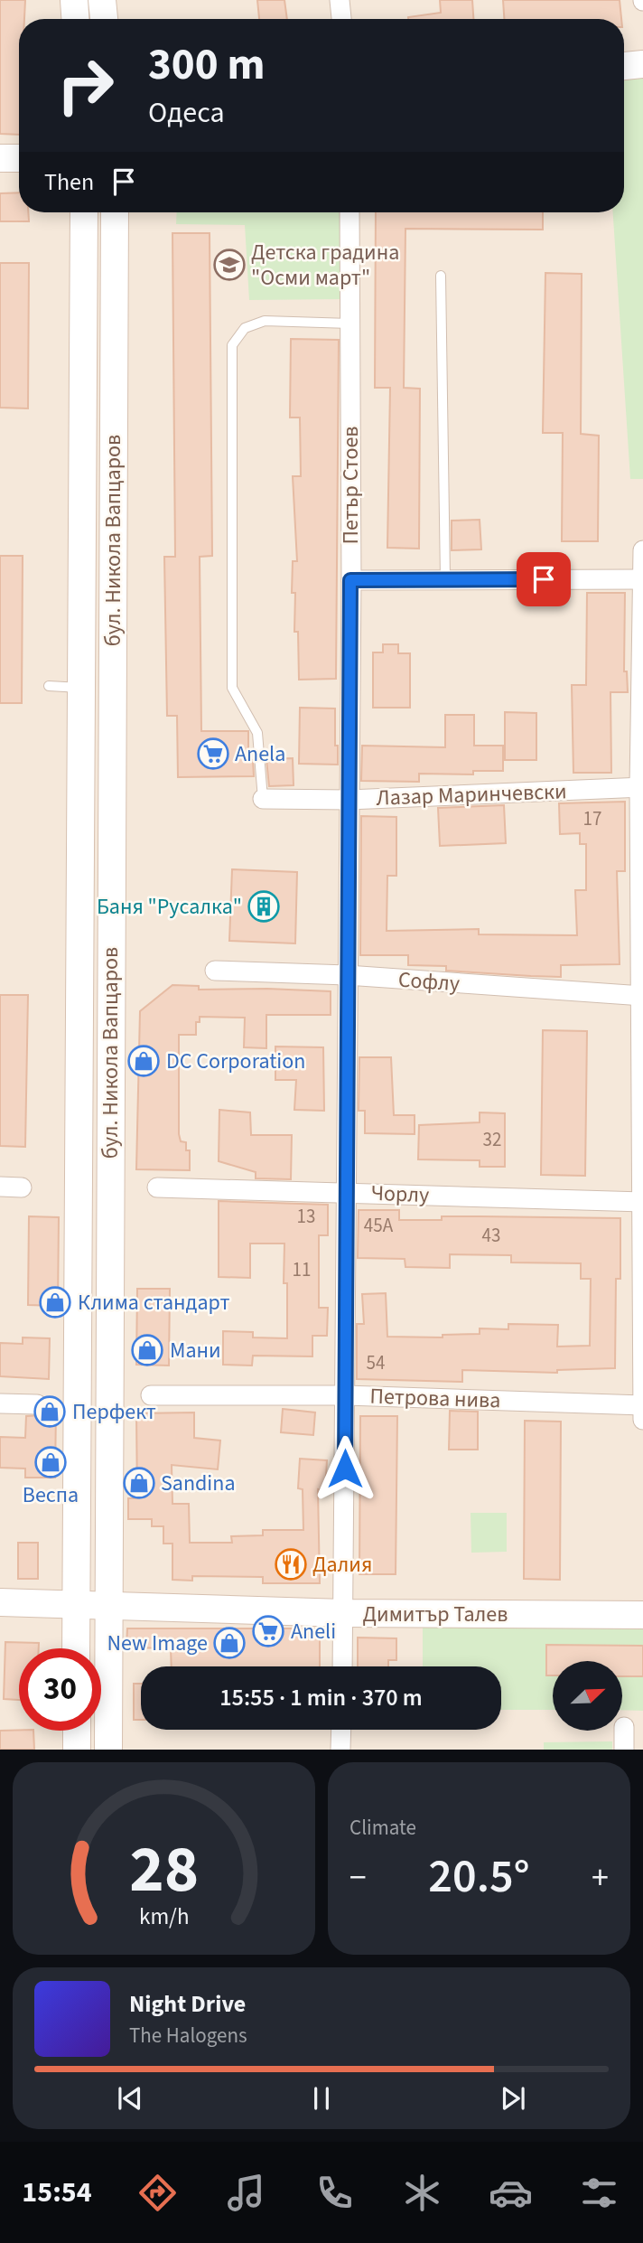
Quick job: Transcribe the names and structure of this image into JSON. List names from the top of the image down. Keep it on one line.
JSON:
{"streets":{"street":["Петър Стоев","бул. Никола Вапцаров","Лазар Маринчевски","Софлу","Чорлу","Петрова нива","Димитър Талев"]},"crossings":[["Петър Стоев","Лазар Маринчевски"],["Петър Стоев","Софлу"],["Петър Стоев","Чорлу"],["Петър Стоев","Петрова нива"],["Петър Стоев","Димитър Талев"],["бул. Никола Вапцаров","Димитър Талев"]],"places":{"school or university":["Детска градина \"Осми март\""],"supermarket":["Anela","Aneli"],"building":["Баня \"Русалка\""],"shop":["DC Corporation","Клима стандарт","Мани","Перфект","Веспа","Sandina","New Image"],"restaurant":["Далия"]},"house_numbers":["17","32","13","45А","43","11","54"],"north":"top right","page":{"turn":["300 m","Одеса"],"then":"Then","limit":"30","trip":"15:55 · 1 min · 370 m","tile":"Climate","heat":["−","20.5°","+"],"song":["Night Drive","The Halogens"],"tabs":"15:54","gauge":["28","km/h"]}}
